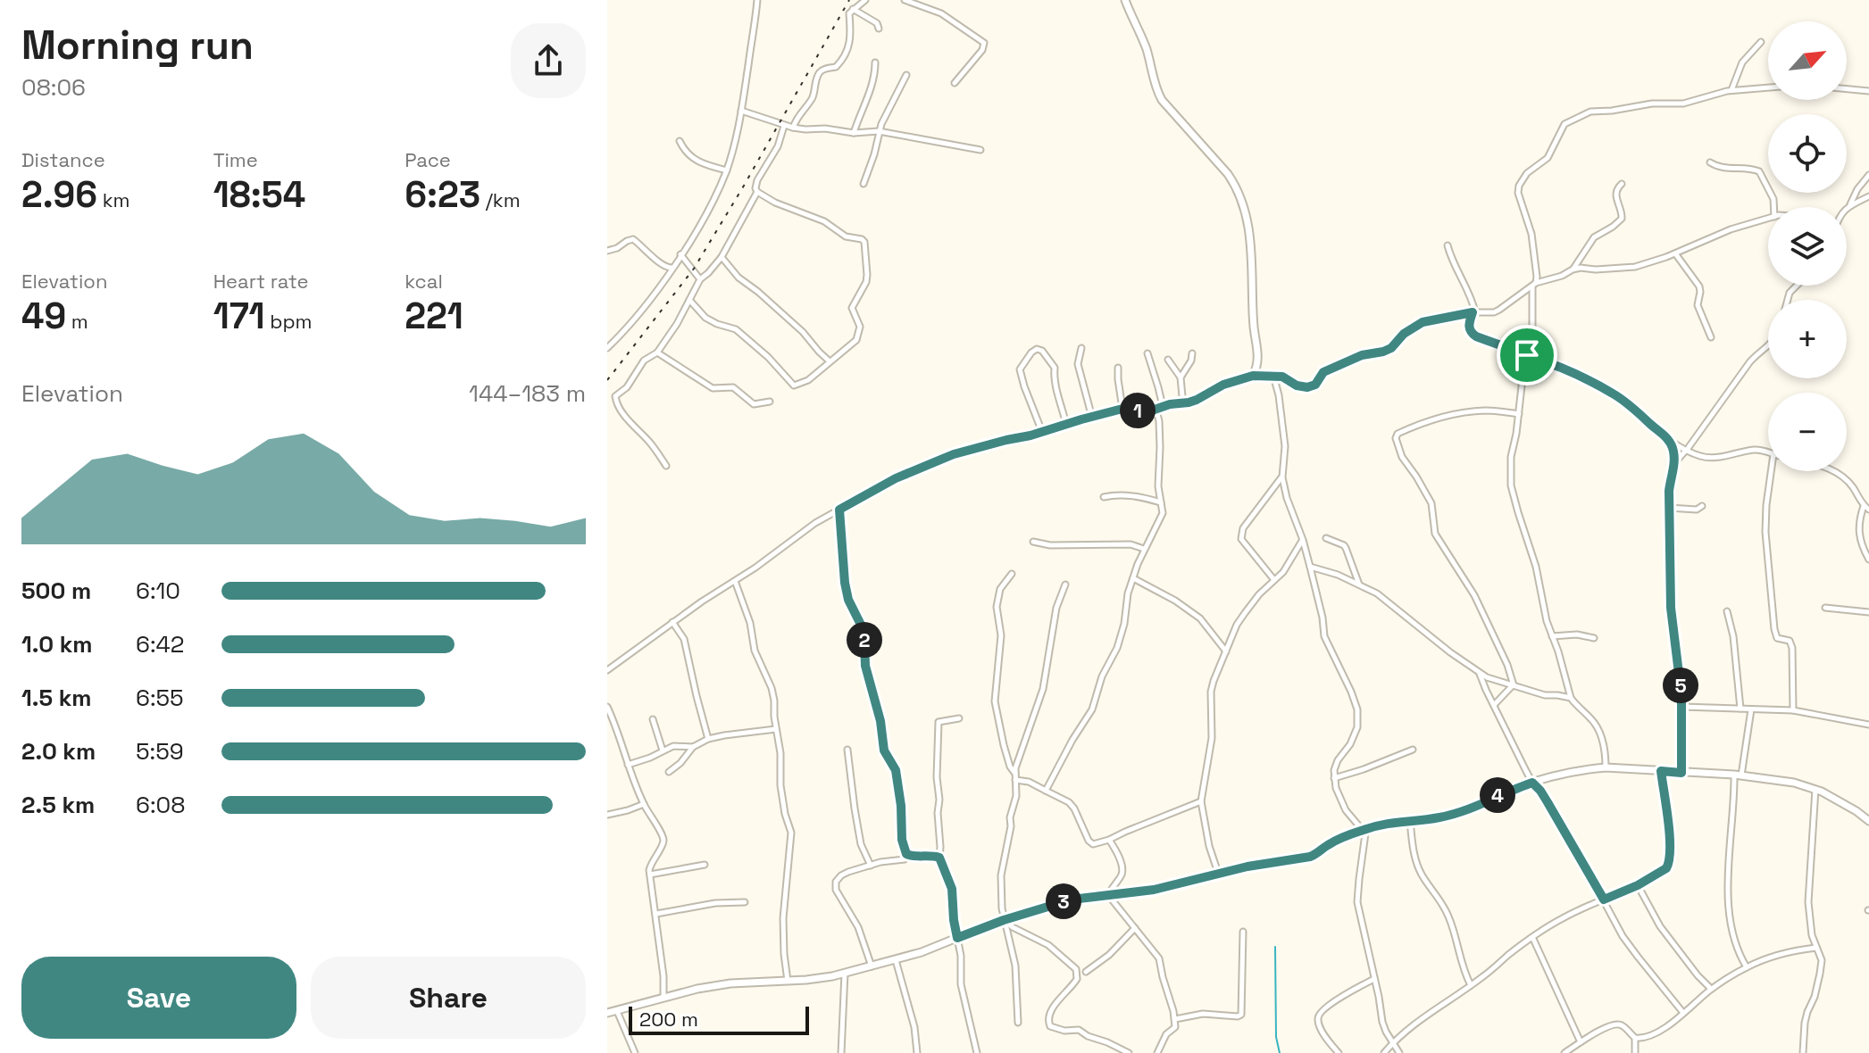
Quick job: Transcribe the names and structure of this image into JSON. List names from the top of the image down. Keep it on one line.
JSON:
{"scale_bar":"200 m","north":"top right","page":{"heading":["Morning run","08:06"],"map_buttons":["+","−"],"stats":[["Distance","2.96 km"],["Time","18:54"],["Pace","6:23 /km"],["Elevation","49 m"],["Heart rate","171 bpm"],["kcal","221"]],"chart":["Elevation","144–183 m"],"pins":["1","2","5","4","3"],"list":[{"name":"500 m","note":"6:10"},{"name":"1.0 km","note":"6:42"},{"name":"1.5 km","note":"6:55"},{"name":"2.0 km","note":"5:59"},{"name":"2.5 km","note":"6:08"}],"buttons":["Save","Share"],"scale":"200 m"}}
